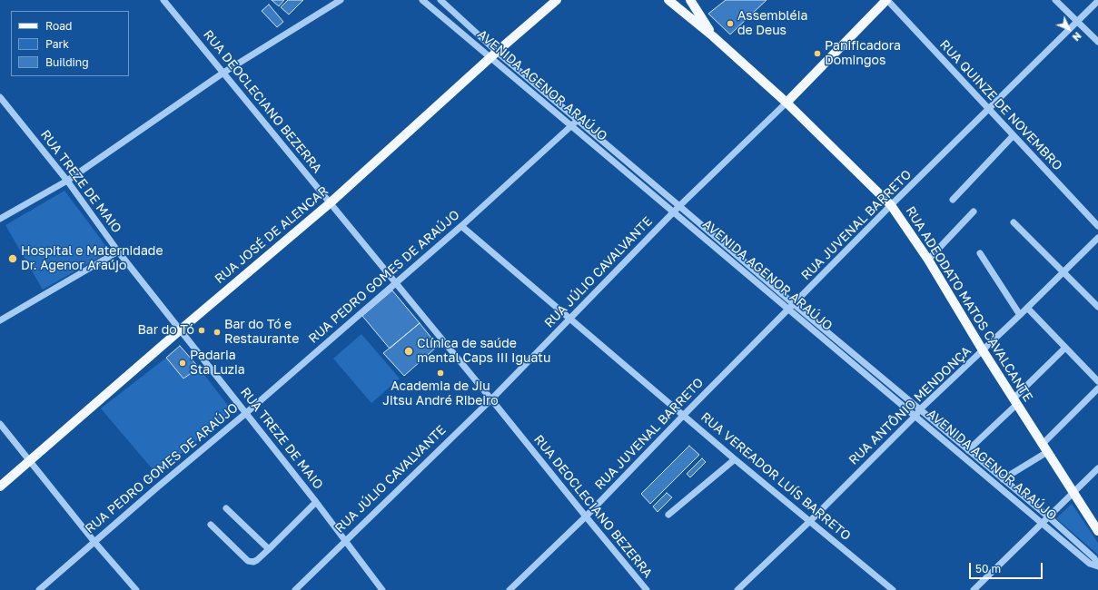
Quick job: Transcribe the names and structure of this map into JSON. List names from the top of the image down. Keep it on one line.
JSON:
{"streets":{"main road":["RUA JOSÉ DE ALENCAR","RUA JÚLIO CAVALVANTE","RUA ADEODATO MATOS CAVALCANTE"],"street":["AVENIDA AGENOR ARAÚJO","RUA DEOCLECIANO BEZERRA","RUA QUINZE DE NOVEMBRO","RUA TREZE DE MAIO","RUA JUVENAL BARRETO","RUA PEDRO GOMES DE ARAÚJO","RUA ANTÔNIO MENDONÇA","RUA VEREADOR LUÍS BARRETO"]},"crossings":[["AVENIDA AGENOR ARAÚJO","RUA JUVENAL BARRETO"],["AVENIDA AGENOR ARAÚJO","RUA JOSÉ DE ALENCAR"],["AVENIDA AGENOR ARAÚJO","RUA JÚLIO CAVALVANTE"],["AVENIDA AGENOR ARAÚJO","RUA PEDRO GOMES DE ARAÚJO"],["AVENIDA AGENOR ARAÚJO","RUA ANTÔNIO MENDONÇA"],["RUA DEOCLECIANO BEZERRA","RUA JUVENAL BARRETO"],["RUA DEOCLECIANO BEZERRA","RUA JOSÉ DE ALENCAR"],["RUA DEOCLECIANO BEZERRA","RUA JÚLIO CAVALVANTE"],["RUA DEOCLECIANO BEZERRA","RUA PEDRO GOMES DE ARAÚJO"],["RUA QUINZE DE NOVEMBRO","RUA JUVENAL BARRETO"],["RUA QUINZE DE NOVEMBRO","RUA JÚLIO CAVALVANTE"],["RUA TREZE DE MAIO","RUA JOSÉ DE ALENCAR"],["RUA TREZE DE MAIO","RUA JÚLIO CAVALVANTE"],["RUA TREZE DE MAIO","RUA PEDRO GOMES DE ARAÚJO"],["RUA JUVENAL BARRETO","RUA ADEODATO MATOS CAVALCANTE"],["RUA JUVENAL BARRETO","RUA VEREADOR LUÍS BARRETO"],["RUA JÚLIO CAVALVANTE","RUA ADEODATO MATOS CAVALCANTE"],["RUA JÚLIO CAVALVANTE","RUA VEREADOR LUÍS BARRETO"],["RUA PEDRO GOMES DE ARAÚJO","RUA VEREADOR LUÍS BARRETO"],["RUA ADEODATO MATOS CAVALCANTE","RUA ANTÔNIO MENDONÇA"],["RUA ANTÔNIO MENDONÇA","RUA VEREADOR LUÍS BARRETO"]],"places":["Assembléia de Deus","Panificadora Domingos","Hospital e Maternidade Dr. Agenor Araújo","Bar do Tó","Bar do Tó e Restaurante","Clínica de saúde mental Caps III Iguatu","Padaria Sta Luzia","Academia de Jiu Jitsu André Ribeiro"],"legend":["Road","Park","Building"],"scale_bar":"50 m","north":"bottom right"}
